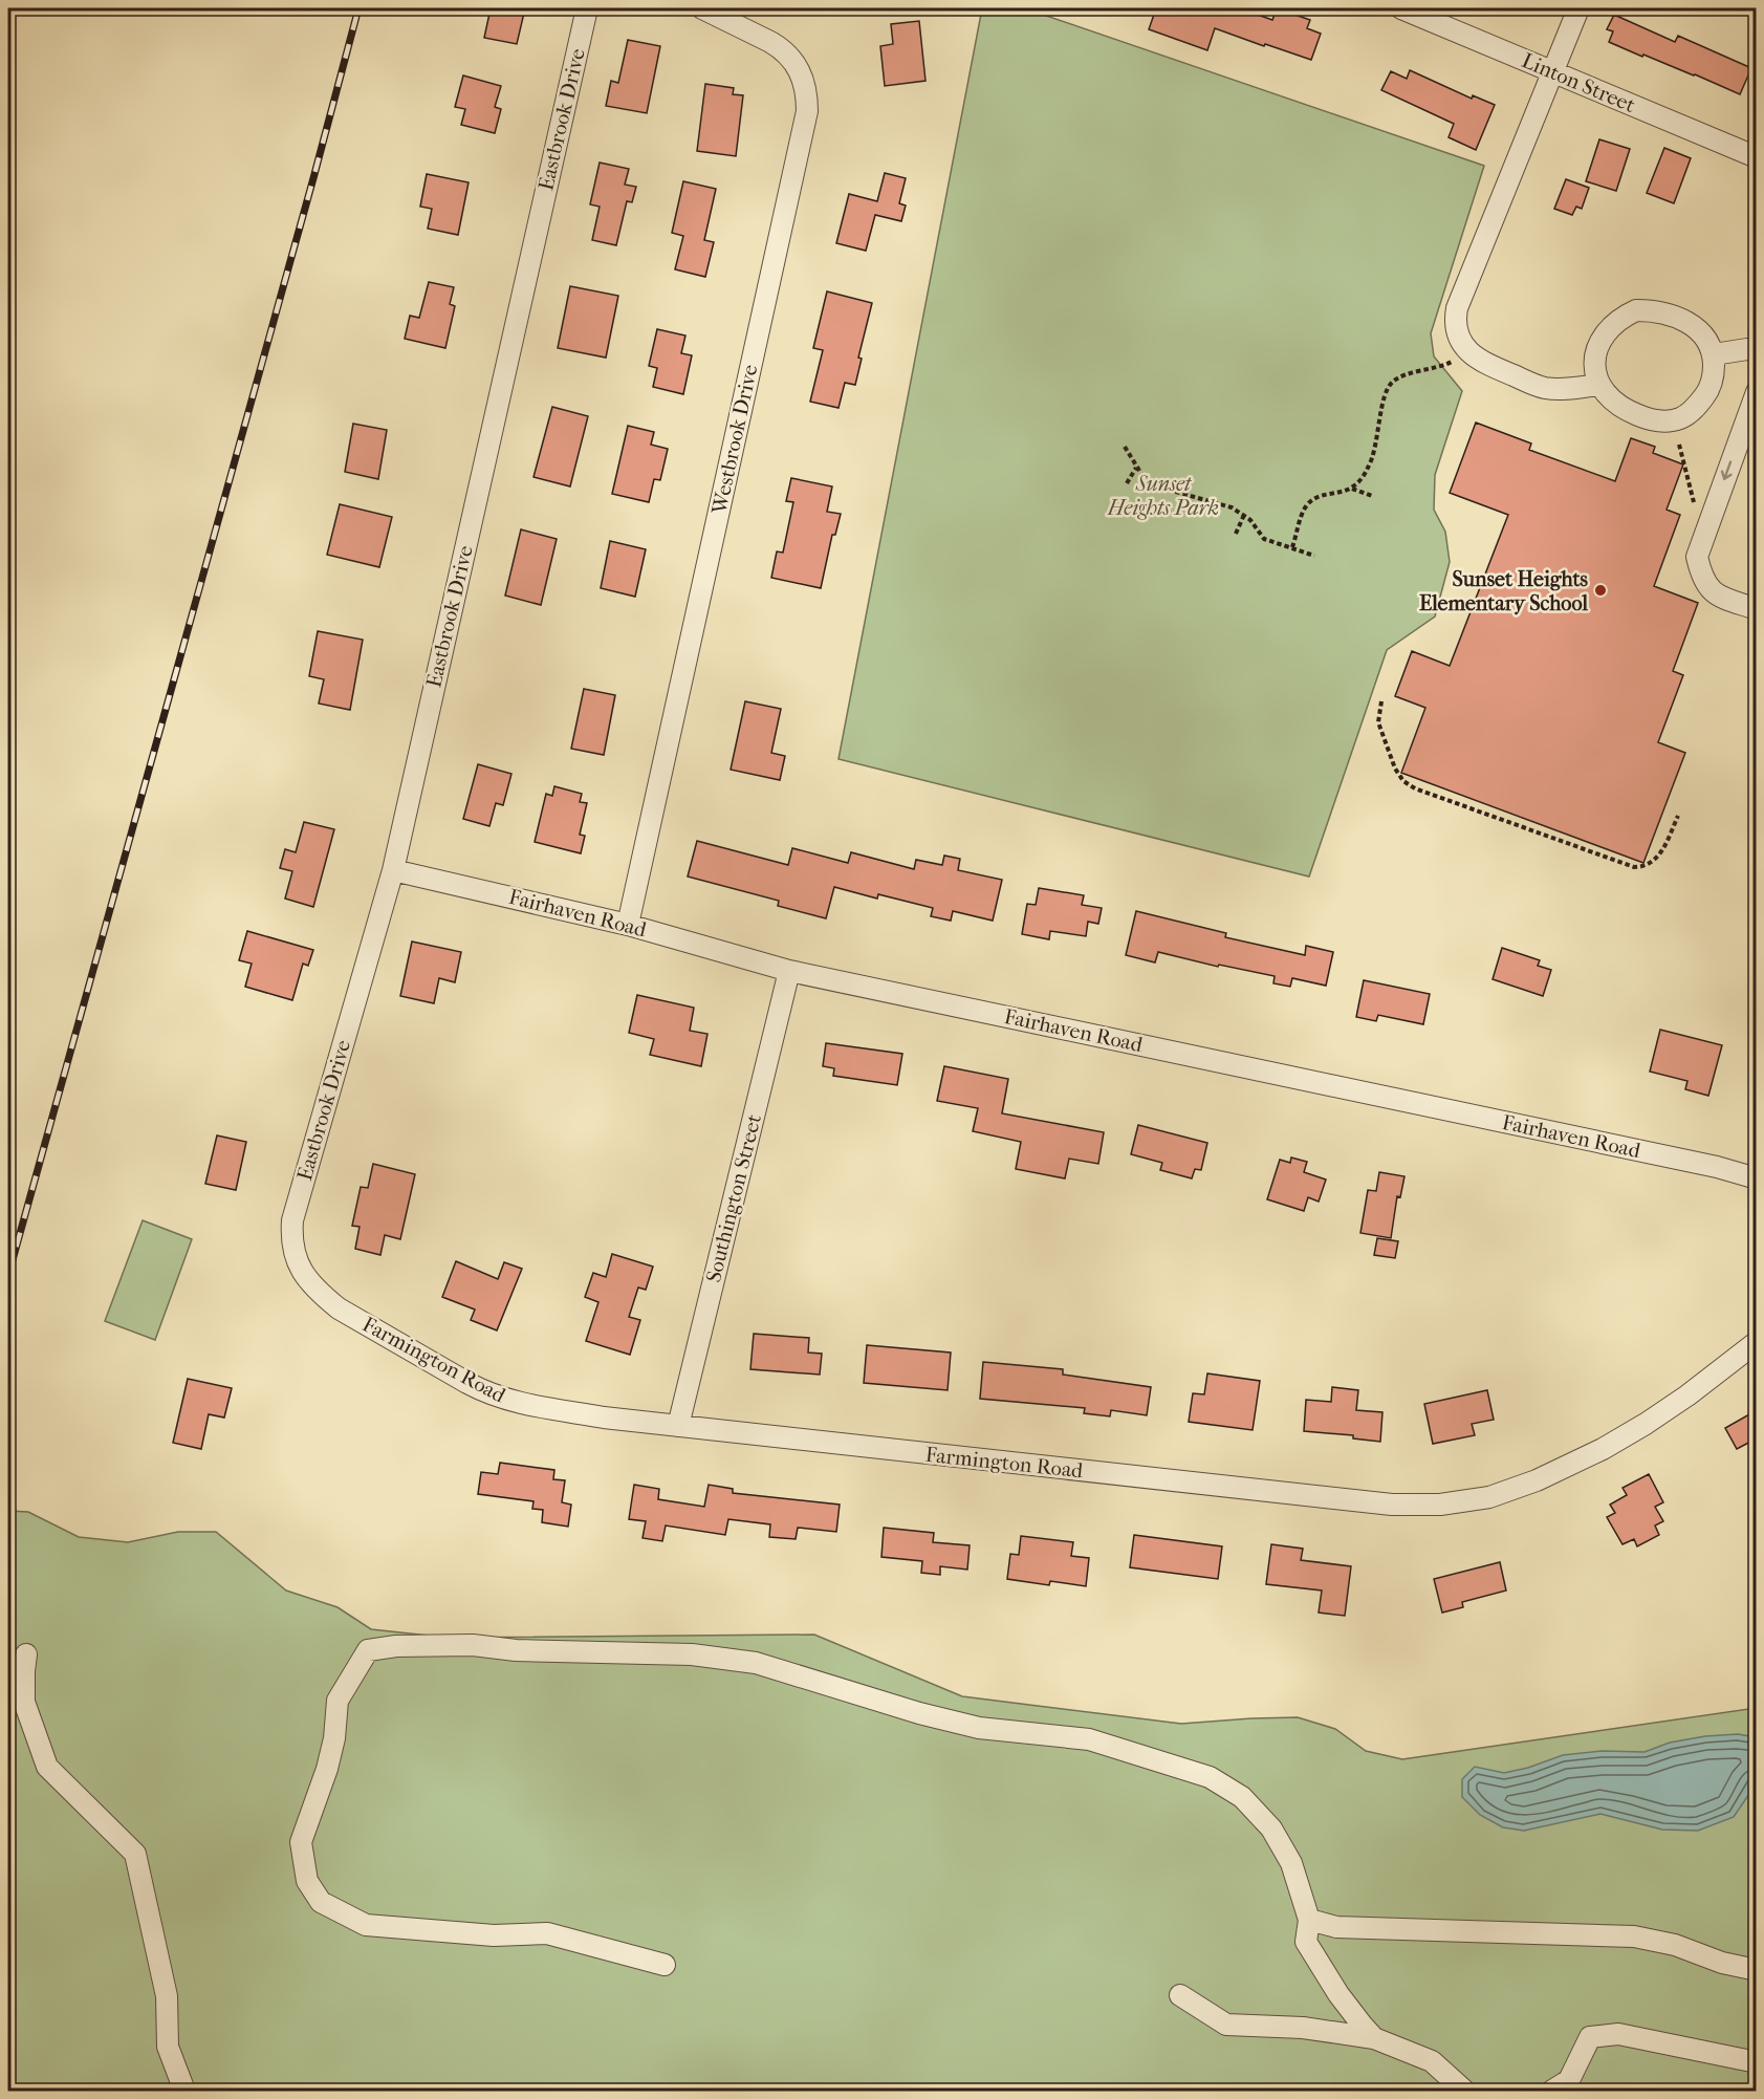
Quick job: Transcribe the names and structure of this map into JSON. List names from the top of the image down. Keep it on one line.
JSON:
{"streets":{"street":["Linton Street","Eastbrook Drive","Westbrook Drive","Fairhaven Road","Southington Street","Farmington Road"]},"crossings":[["Eastbrook Drive","Fairhaven Road"],["Eastbrook Drive","Farmington Road"],["Westbrook Drive","Fairhaven Road"],["Fairhaven Road","Southington Street"],["Southington Street","Farmington Road"]],"parks":["Sunset Heights Park"],"places":["Sunset Heights Elementary School"]}
